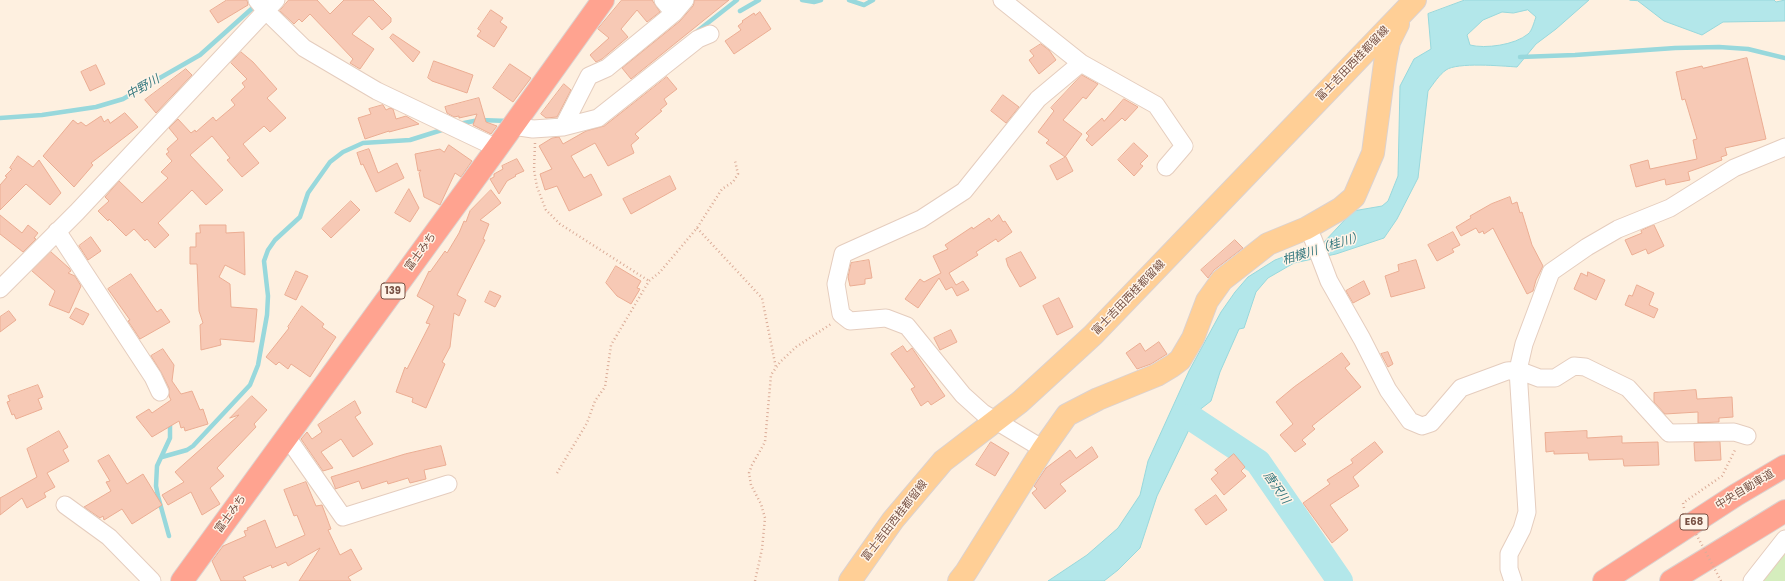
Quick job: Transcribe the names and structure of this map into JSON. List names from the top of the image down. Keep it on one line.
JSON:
{"streets":{"highway":["富士みち","139","中央自動車道","E68"],"main road":["富士吉田西桂都留線"]},"water":["中野川","相模川（桂川）","唐沢川"]}
